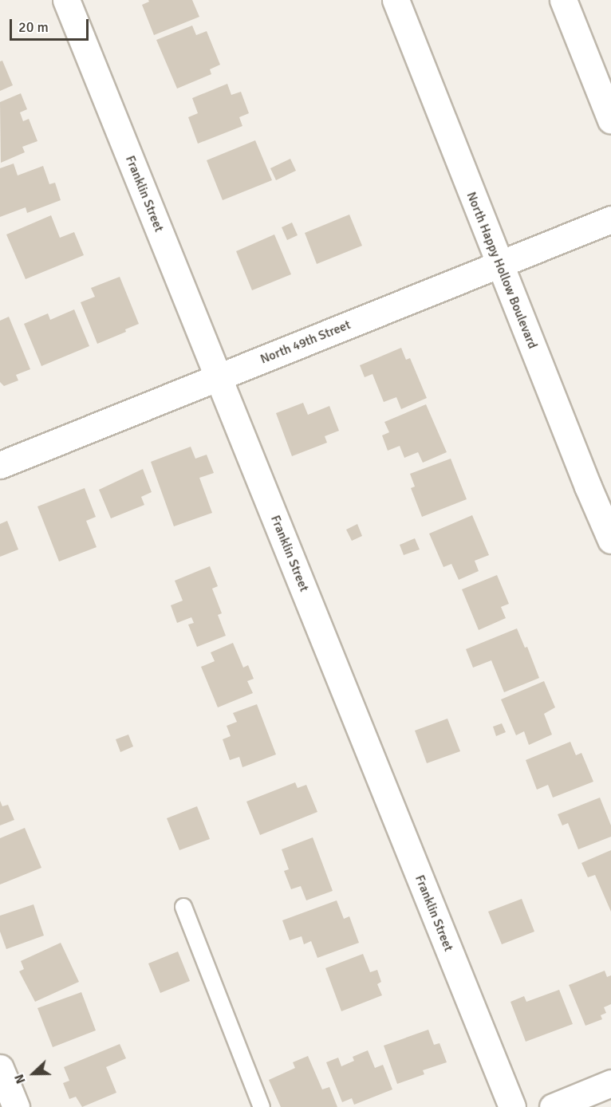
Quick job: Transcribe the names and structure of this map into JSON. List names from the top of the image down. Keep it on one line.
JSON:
{"streets":{"street":["Franklin Street","North Happy Hollow Boulevard","North 49th Street"]},"crossings":[["Franklin Street","North 49th Street"],["North Happy Hollow Boulevard","North 49th Street"]],"scale_bar":"20 m","north":"left"}
